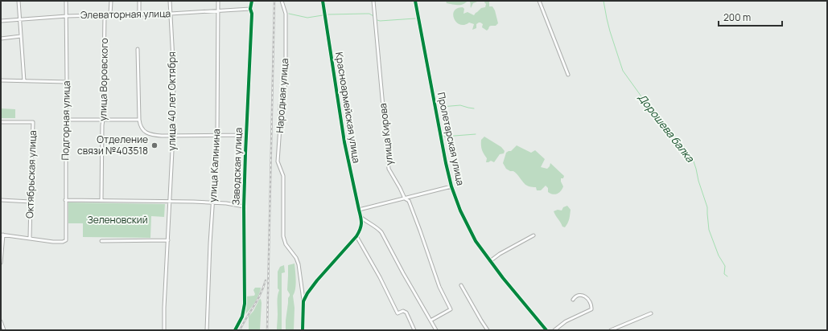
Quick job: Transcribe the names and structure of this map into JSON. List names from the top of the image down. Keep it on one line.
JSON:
{"streets":{"street":["Элеваторная улица","улица Воровского","Народная улица","улица 40 лет Октября","Красноармейская улица","Подгорная улица","улица Кирова","Пролетарская улица","улица Калинина","Заводская улица","Октябрьская улица"]},"crossings":[["Элеваторная улица","улица Воровского"],["Элеваторная улица","улица 40 лет Октября"],["Элеваторная улица","Подгорная улица"],["Элеваторная улица","улица Калинина"],["Элеваторная улица","Заводская улица"],["Подгорная улица","Октябрьская улица"]],"water":["Дорошева балка"],"parks":["Зеленовский"],"places":["Отделение связи №403518"],"scale_bar":"200 m"}
